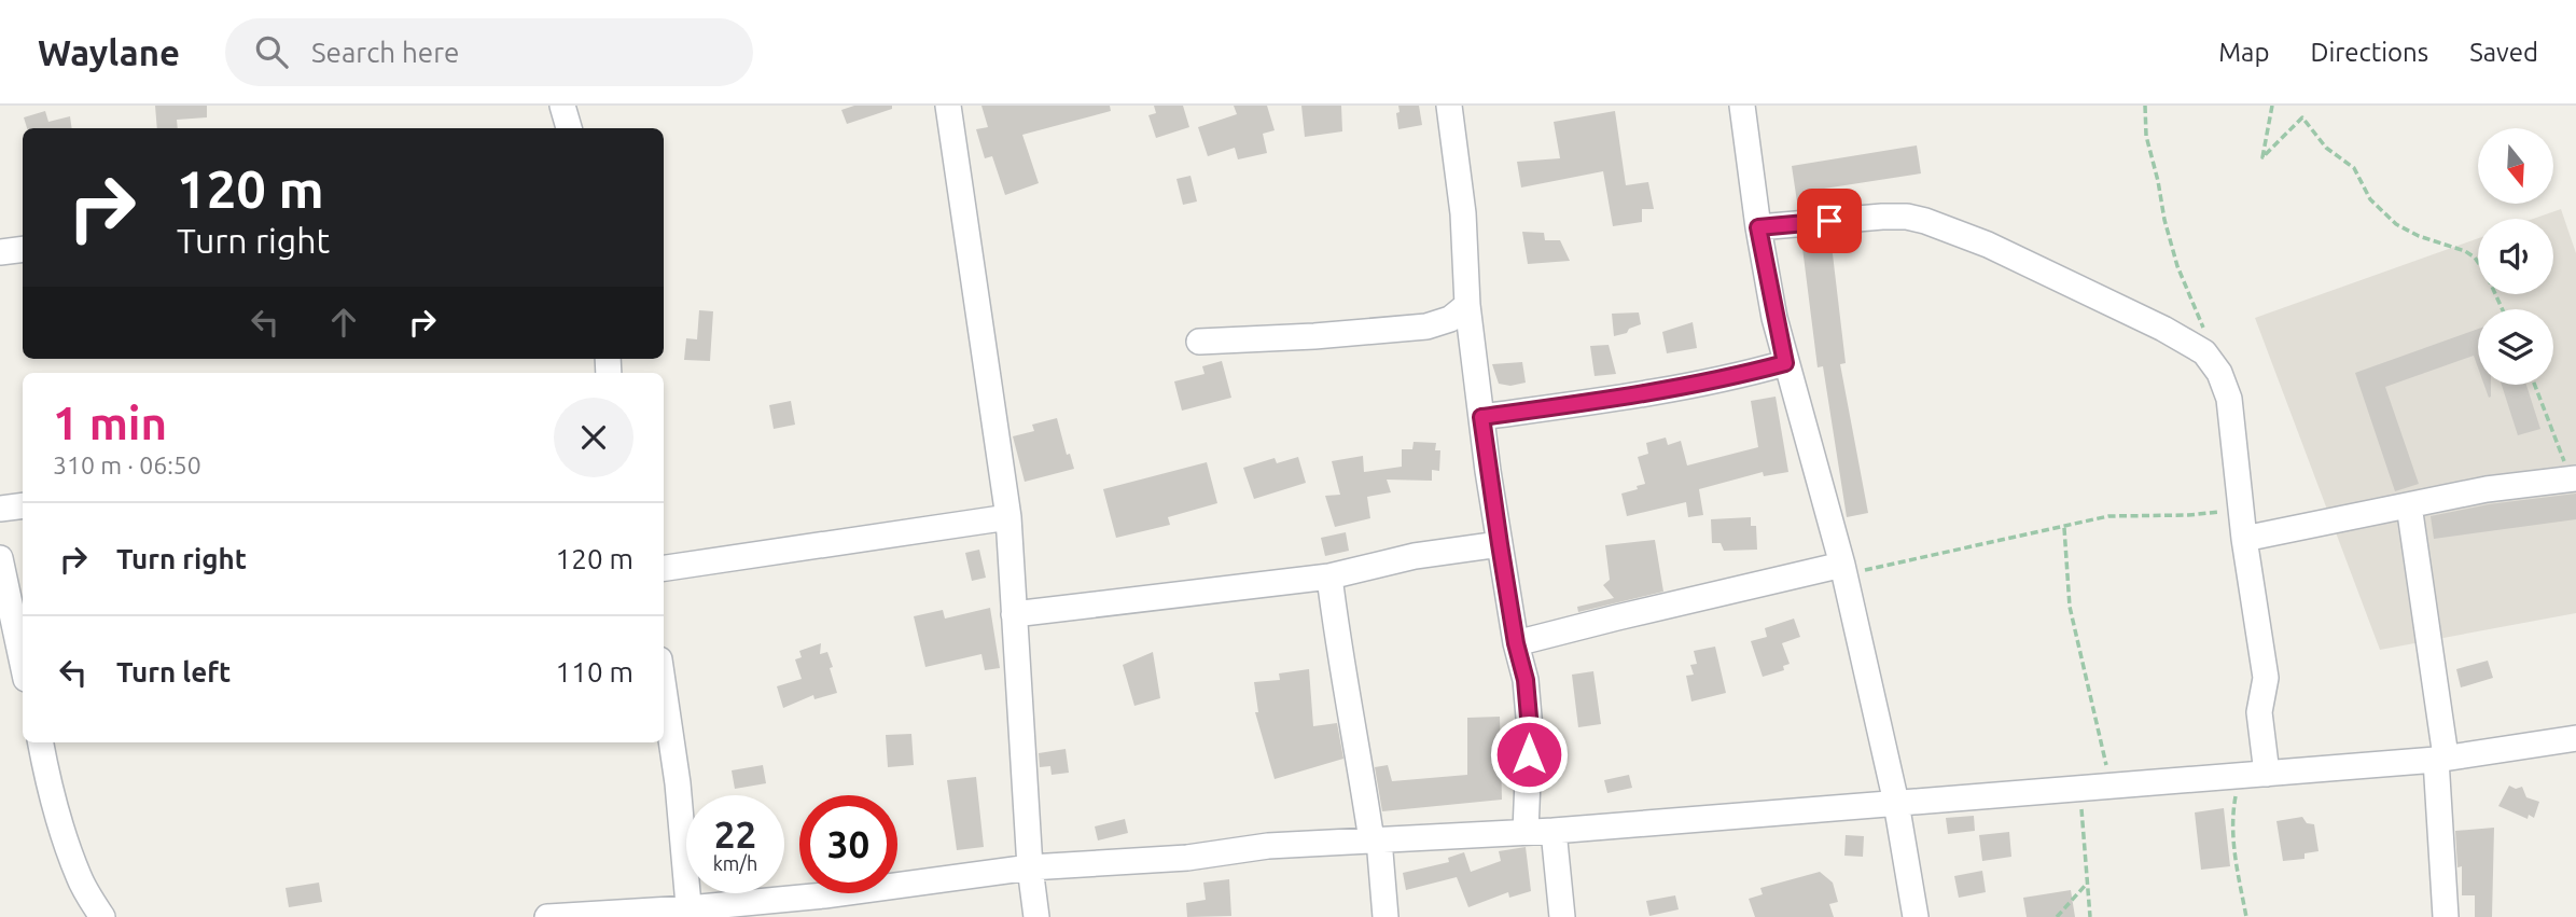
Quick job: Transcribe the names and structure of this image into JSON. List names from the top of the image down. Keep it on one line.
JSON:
{"north":"bottom","page":{"header":"Waylane","search":"Search here","nav":["Map","Directions","Saved"],"turn":["120 m","Turn right"],"heading":["1 min","310 m · 06:50"],"list":[{"name":"Turn right","value":"120 m"},{"name":"Turn left","value":"110 m"}],"speed":"22 km/h","limit":"30"}}
